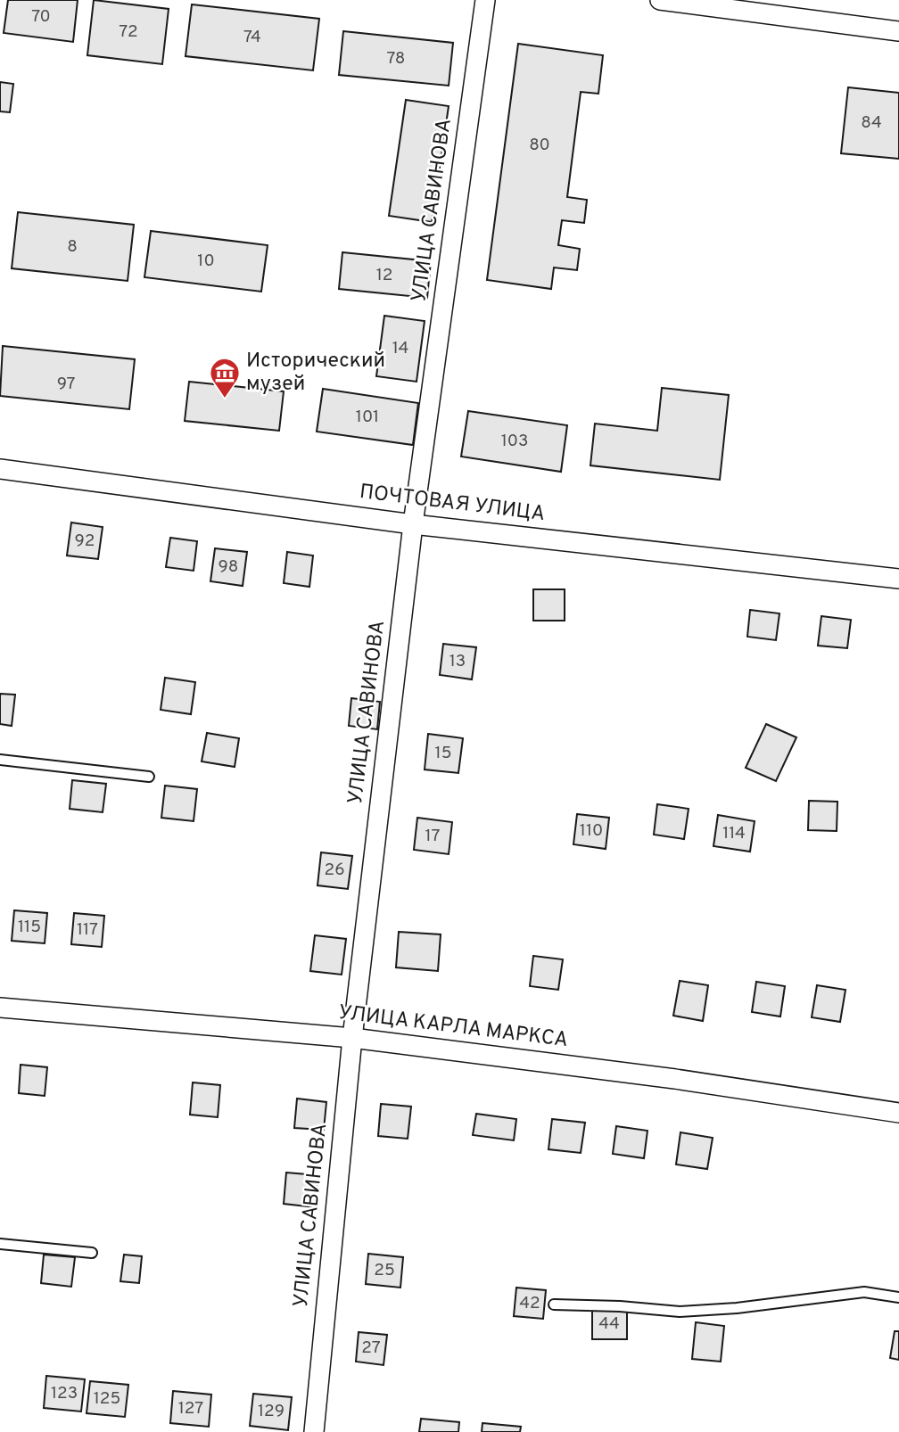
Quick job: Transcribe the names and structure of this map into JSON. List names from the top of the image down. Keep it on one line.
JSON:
{"streets":{"street":["УЛИЦА САВИНОВА","ПОЧТОВАЯ УЛИЦА","УЛИЦА КАРЛА МАРКСА"]},"crossings":[["УЛИЦА САВИНОВА","ПОЧТОВАЯ УЛИЦА"],["УЛИЦА САВИНОВА","УЛИЦА КАРЛА МАРКСА"]],"places":{"museum":["Исторический музей"]},"house_numbers":["70","72","74","78","84","80","8","10","12","14","97","101","103","92","98","13","15","110","114","17","26","115","117","25","42","44","27","123","125","127","129"]}
